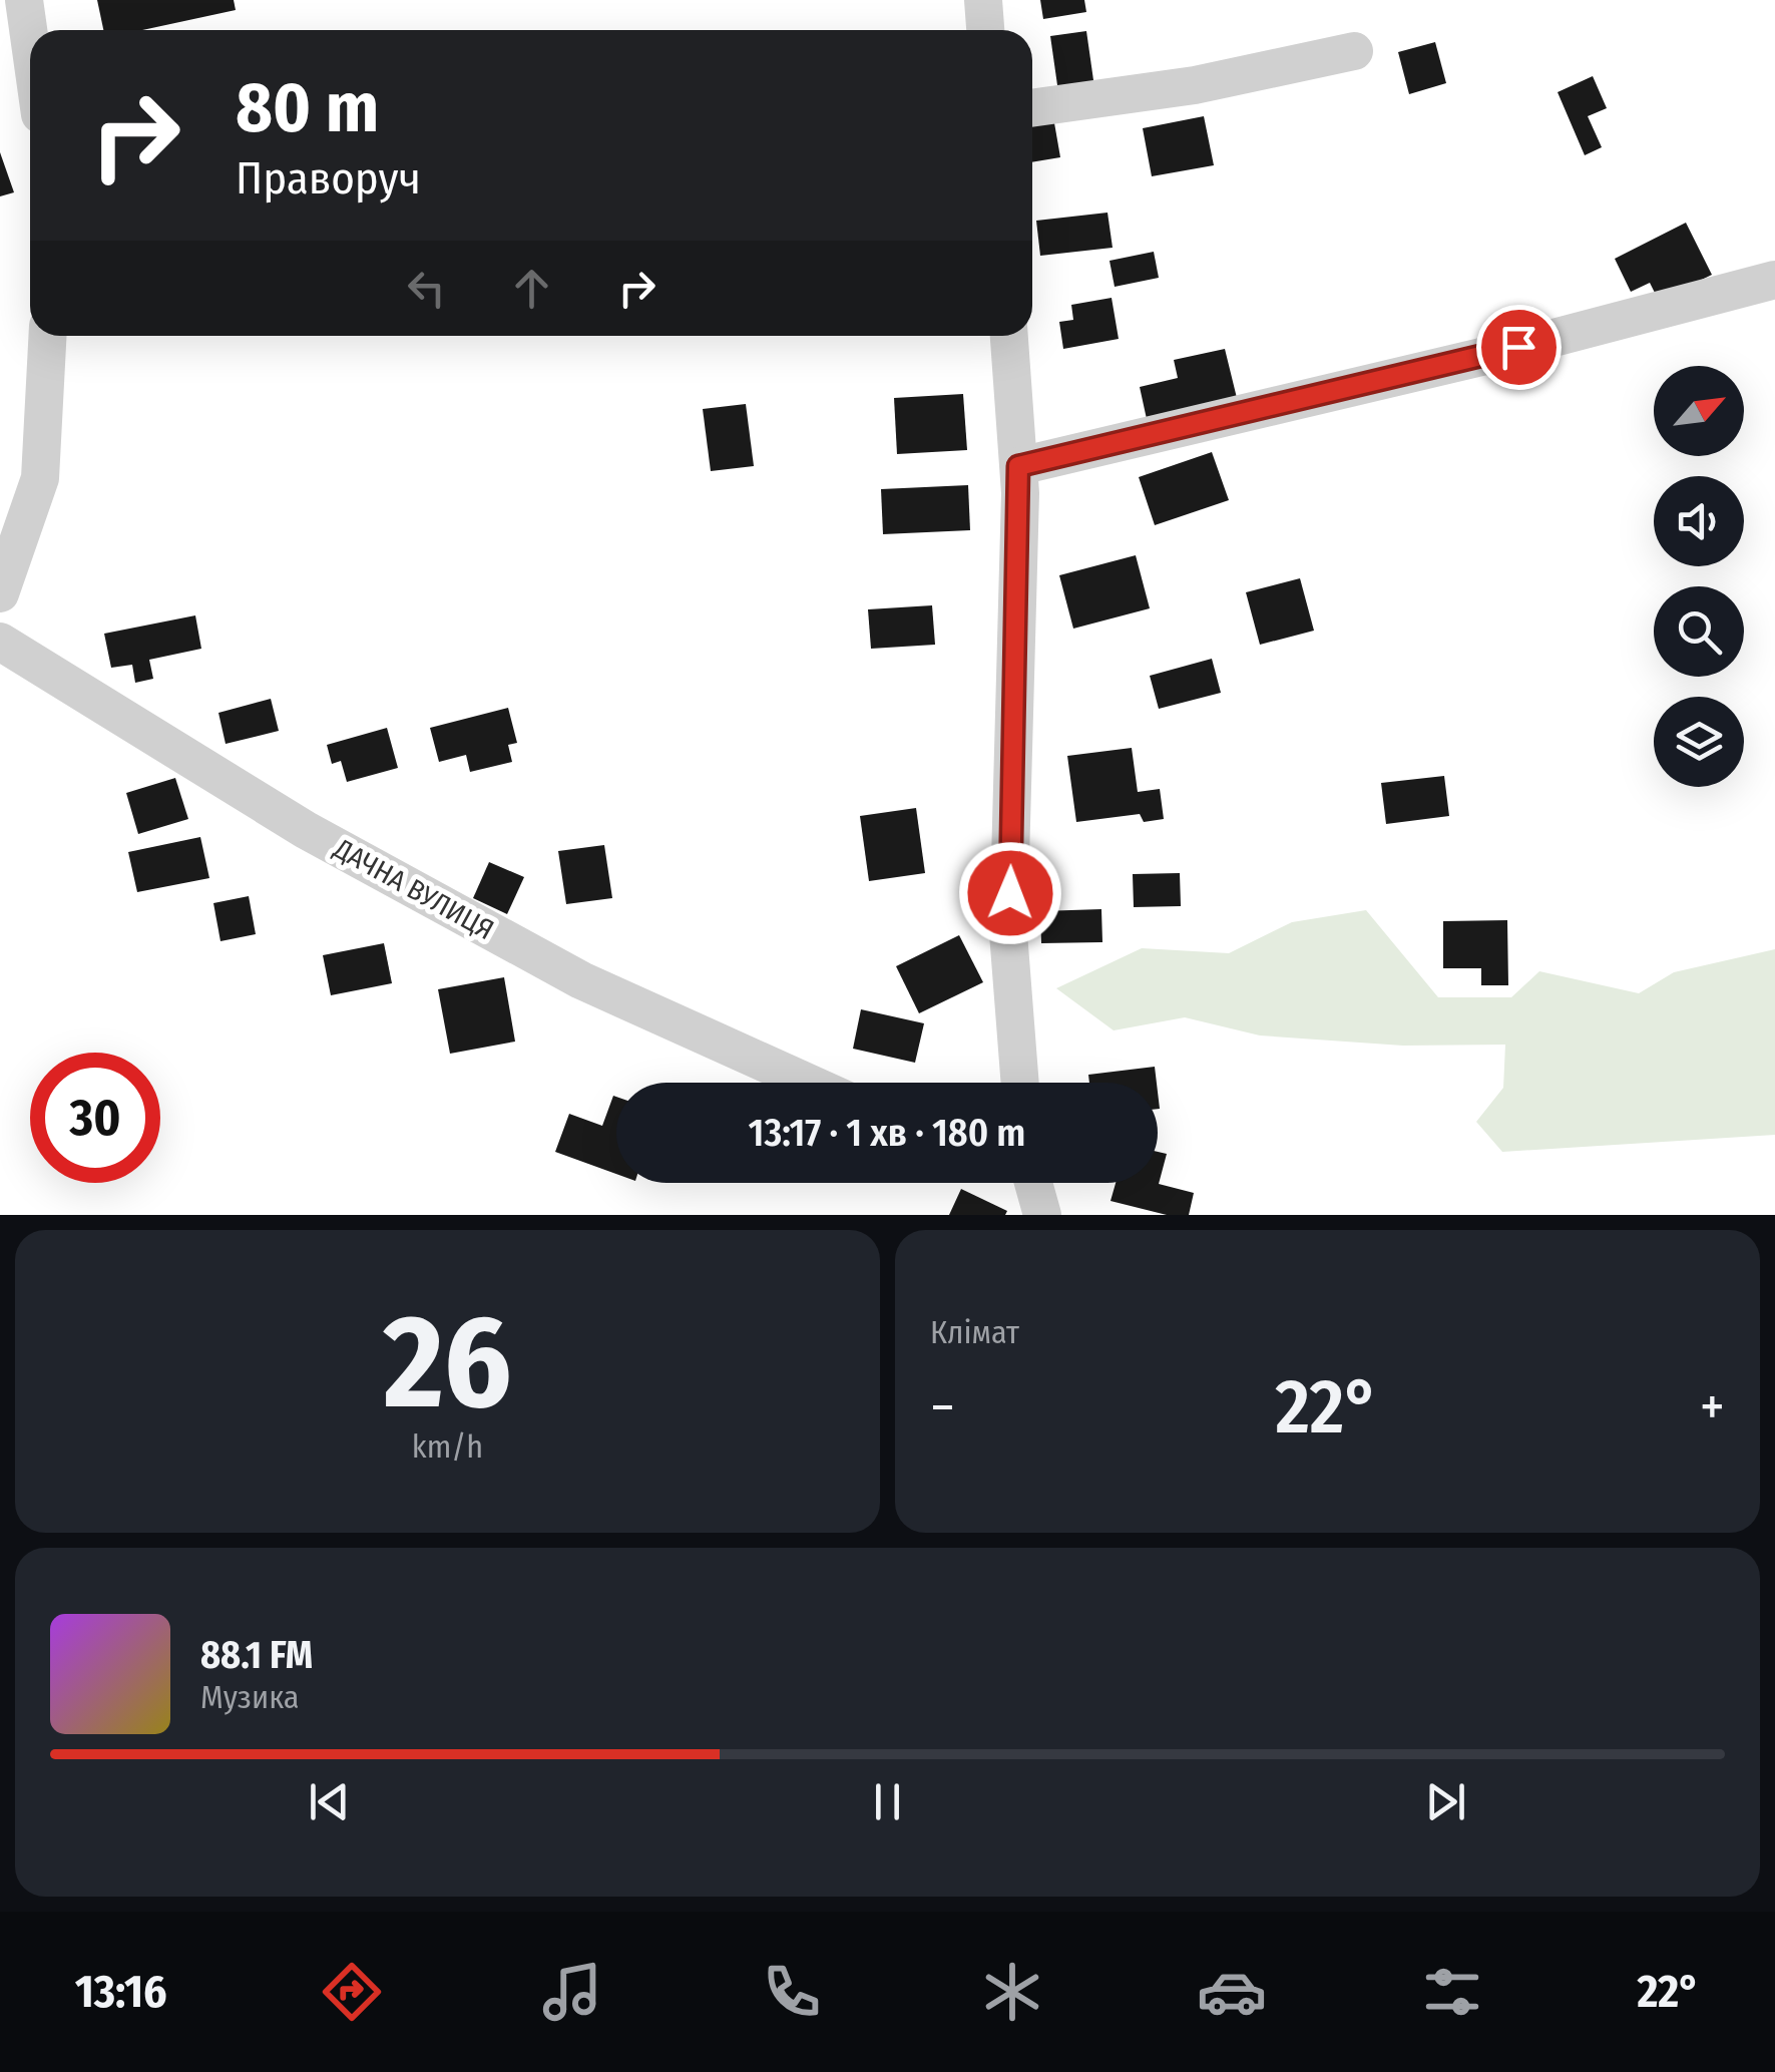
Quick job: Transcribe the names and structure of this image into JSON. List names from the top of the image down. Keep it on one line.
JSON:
{"streets":{"street":["ДАЧНА ВУЛИЦЯ"]},"north":"top right","page":{"turn":["80 m","Праворуч"],"limit":"30","trip":"13:17 · 1 хв · 180 m","tile":[["26","km/h"],"Клімат"],"heat":["−","22°","+"],"song":["88.1 FM","Музика"],"tabs":["13:16","22°"]}}
